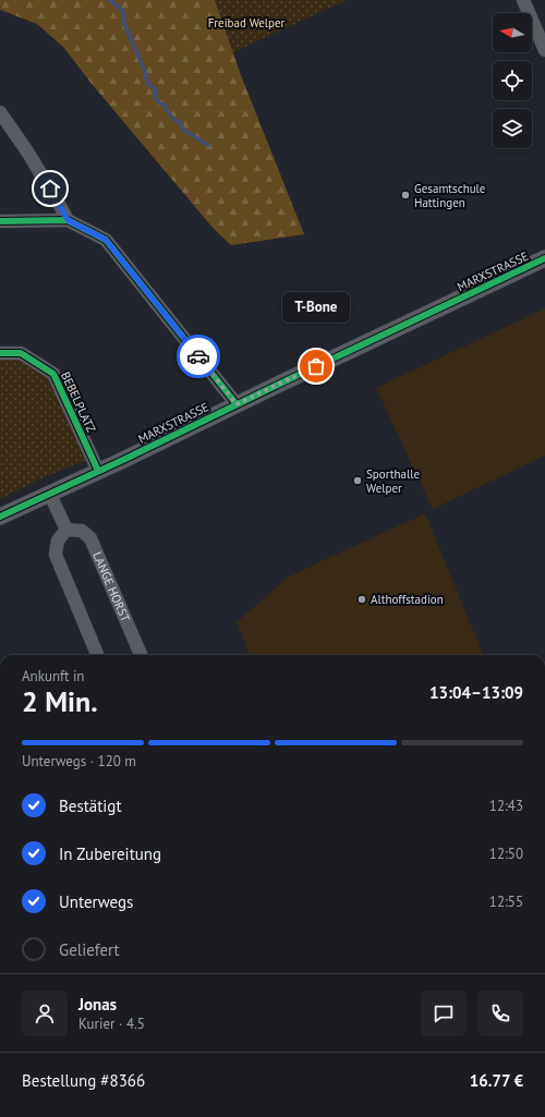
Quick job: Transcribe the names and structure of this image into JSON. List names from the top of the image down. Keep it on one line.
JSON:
{"streets":{"street":["MARXSTRASSE","BEBELPLATZ","LANGE HORST"]},"crossings":[["MARXSTRASSE","BEBELPLATZ"]],"parks":["Freibad Welper"],"places":["Gesamtschule Hattingen","T-Bone","Sporthalle Welper","Althoffstadion"],"north":"left","page":{"bubble":"T-Bone","heading":["2 Min.","Ankunft in","13:04–13:09"],"panel":["Jonas","Kurier · 4.5","Bestellung #8366","16.77 €"],"bar":"Unterwegs · 120 m","list":[["Bestätigt","12:43"],["In Zubereitung","12:50"],["Unterwegs","12:55"],"Geliefert"]}}
